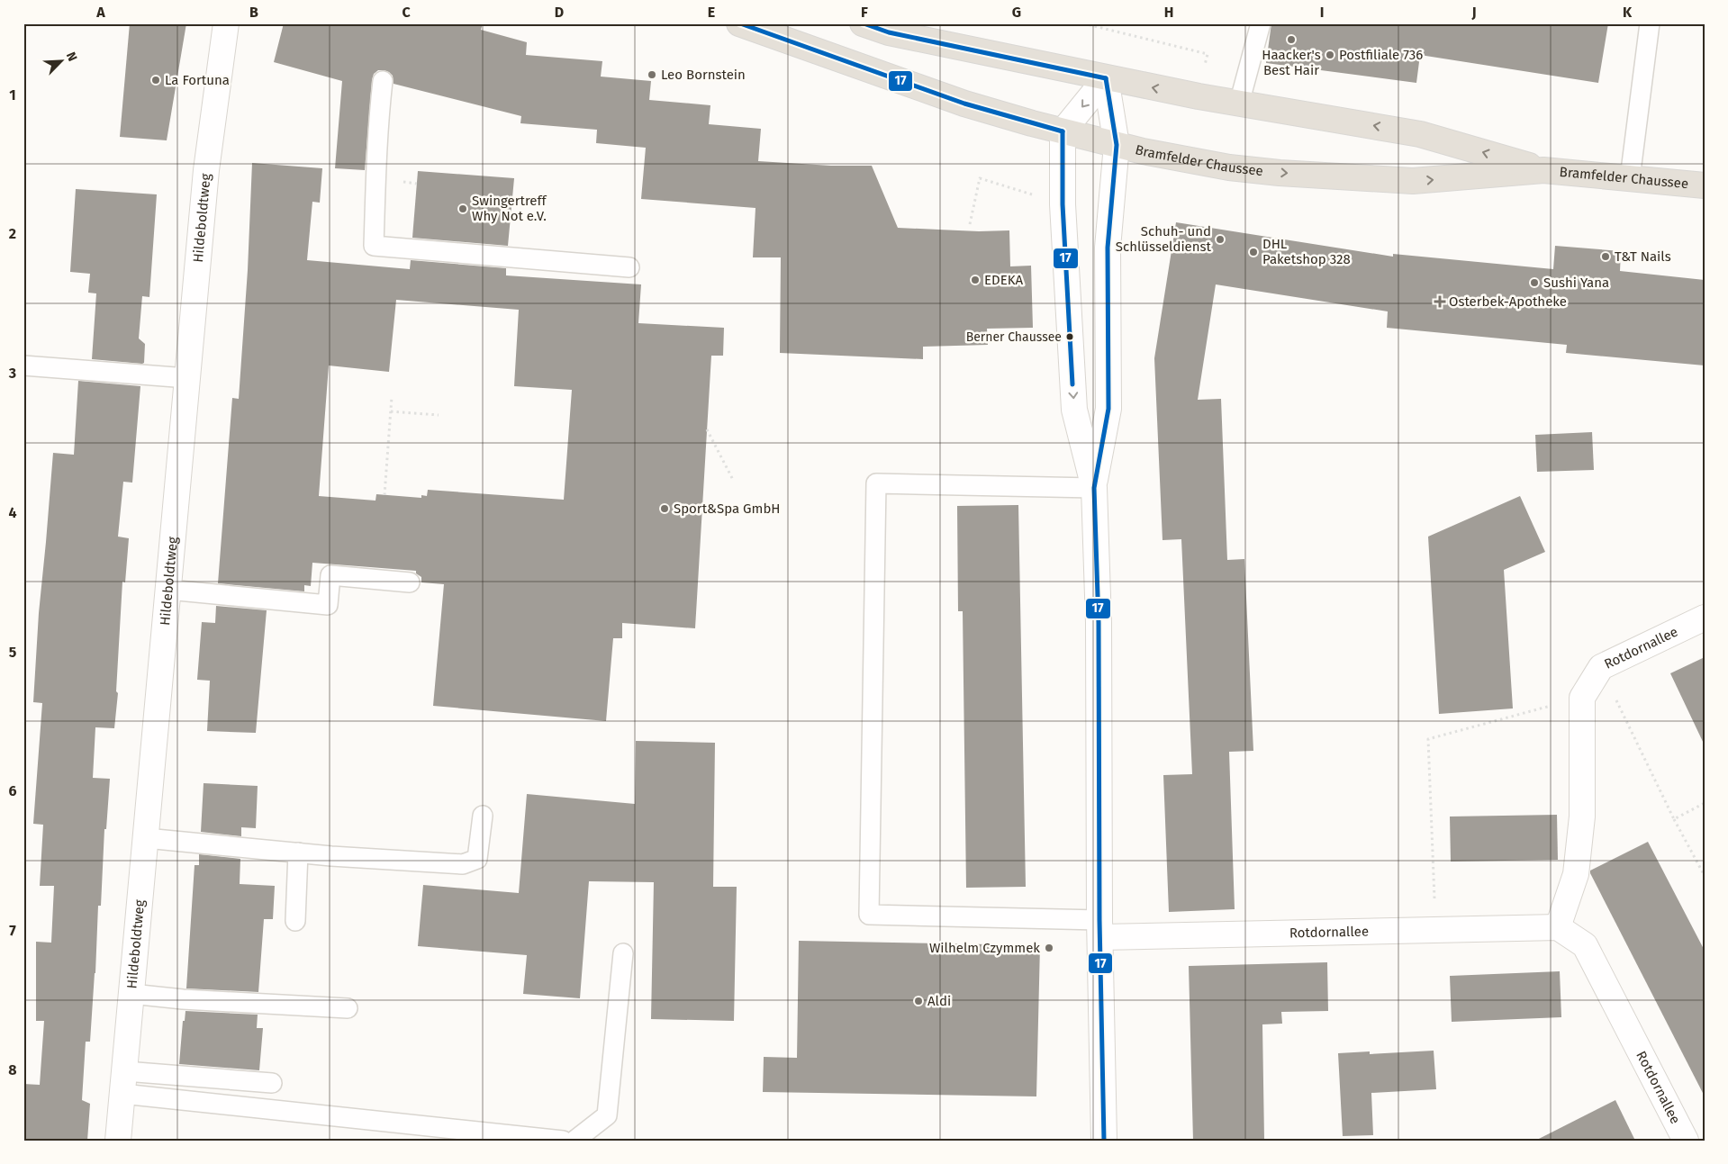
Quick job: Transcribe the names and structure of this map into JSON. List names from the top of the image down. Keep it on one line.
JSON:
{"streets":{"main road":["Bramfelder Chaussee"],"street":["Hildeboldtweg","Rotdornallee"]},"places":{"other":["Haacker's Best Hair","Postfiliale 736","Leo Bornstein","La Fortuna","Swingertreff Why Not e.V.","Schuh- und Schlüsseldienst","DHL Paketshop 328","T&T Nails","EDEKA","Sushi Yana","Berner Chaussee","Sport&Spa GmbH","Wilhelm Czymmek","Aldi"],"health":["Osterbek-Apotheke"]},"lines":["transit line 17"],"north":"top right","grid":{"columns":["A","B","C","D","E","F","G","H","I","J","K"],"rows":["1","2","3","4","5","6","7","8"]}}
